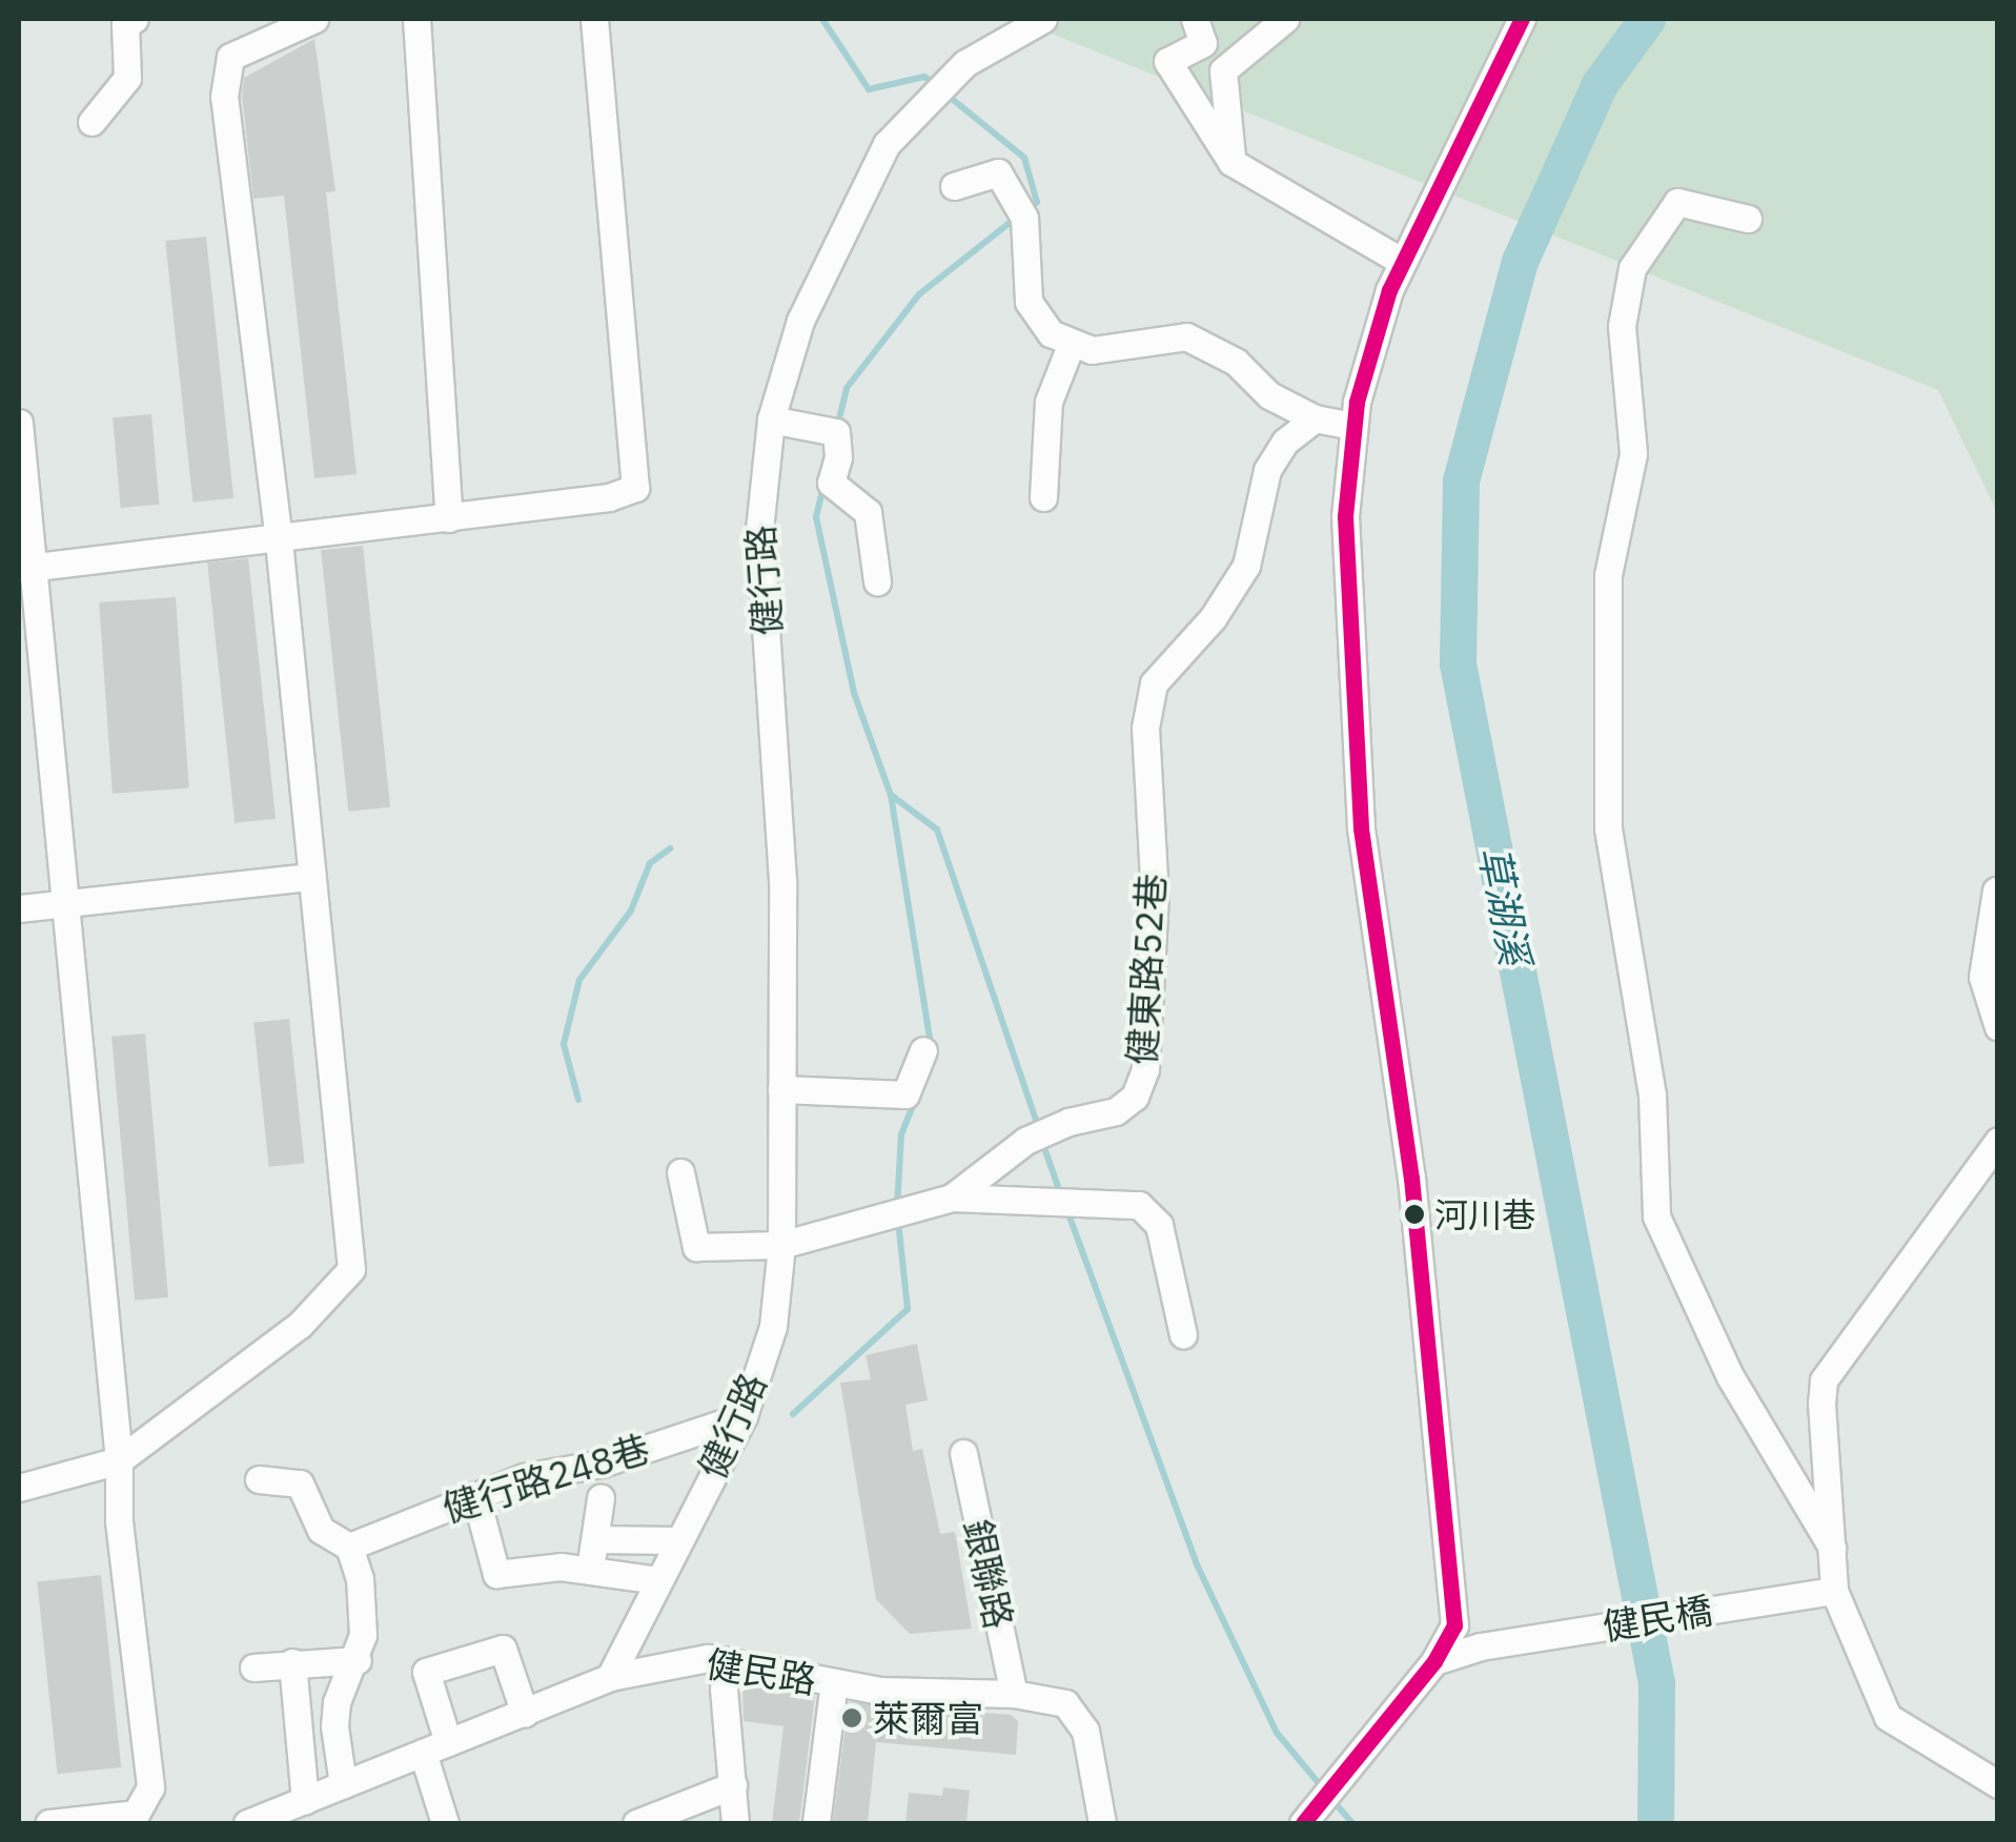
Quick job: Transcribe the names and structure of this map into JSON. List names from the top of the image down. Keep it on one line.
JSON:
{"streets":{"street":["健行路","健東路52巷","健行路248巷","銀聯路","健民橋","健民路"]},"crossings":[["健行路","健行路248巷"],["健行路","健民路"],["銀聯路","健民路"]],"water":["草湖溪"],"places":["河川巷","萊爾富"]}
